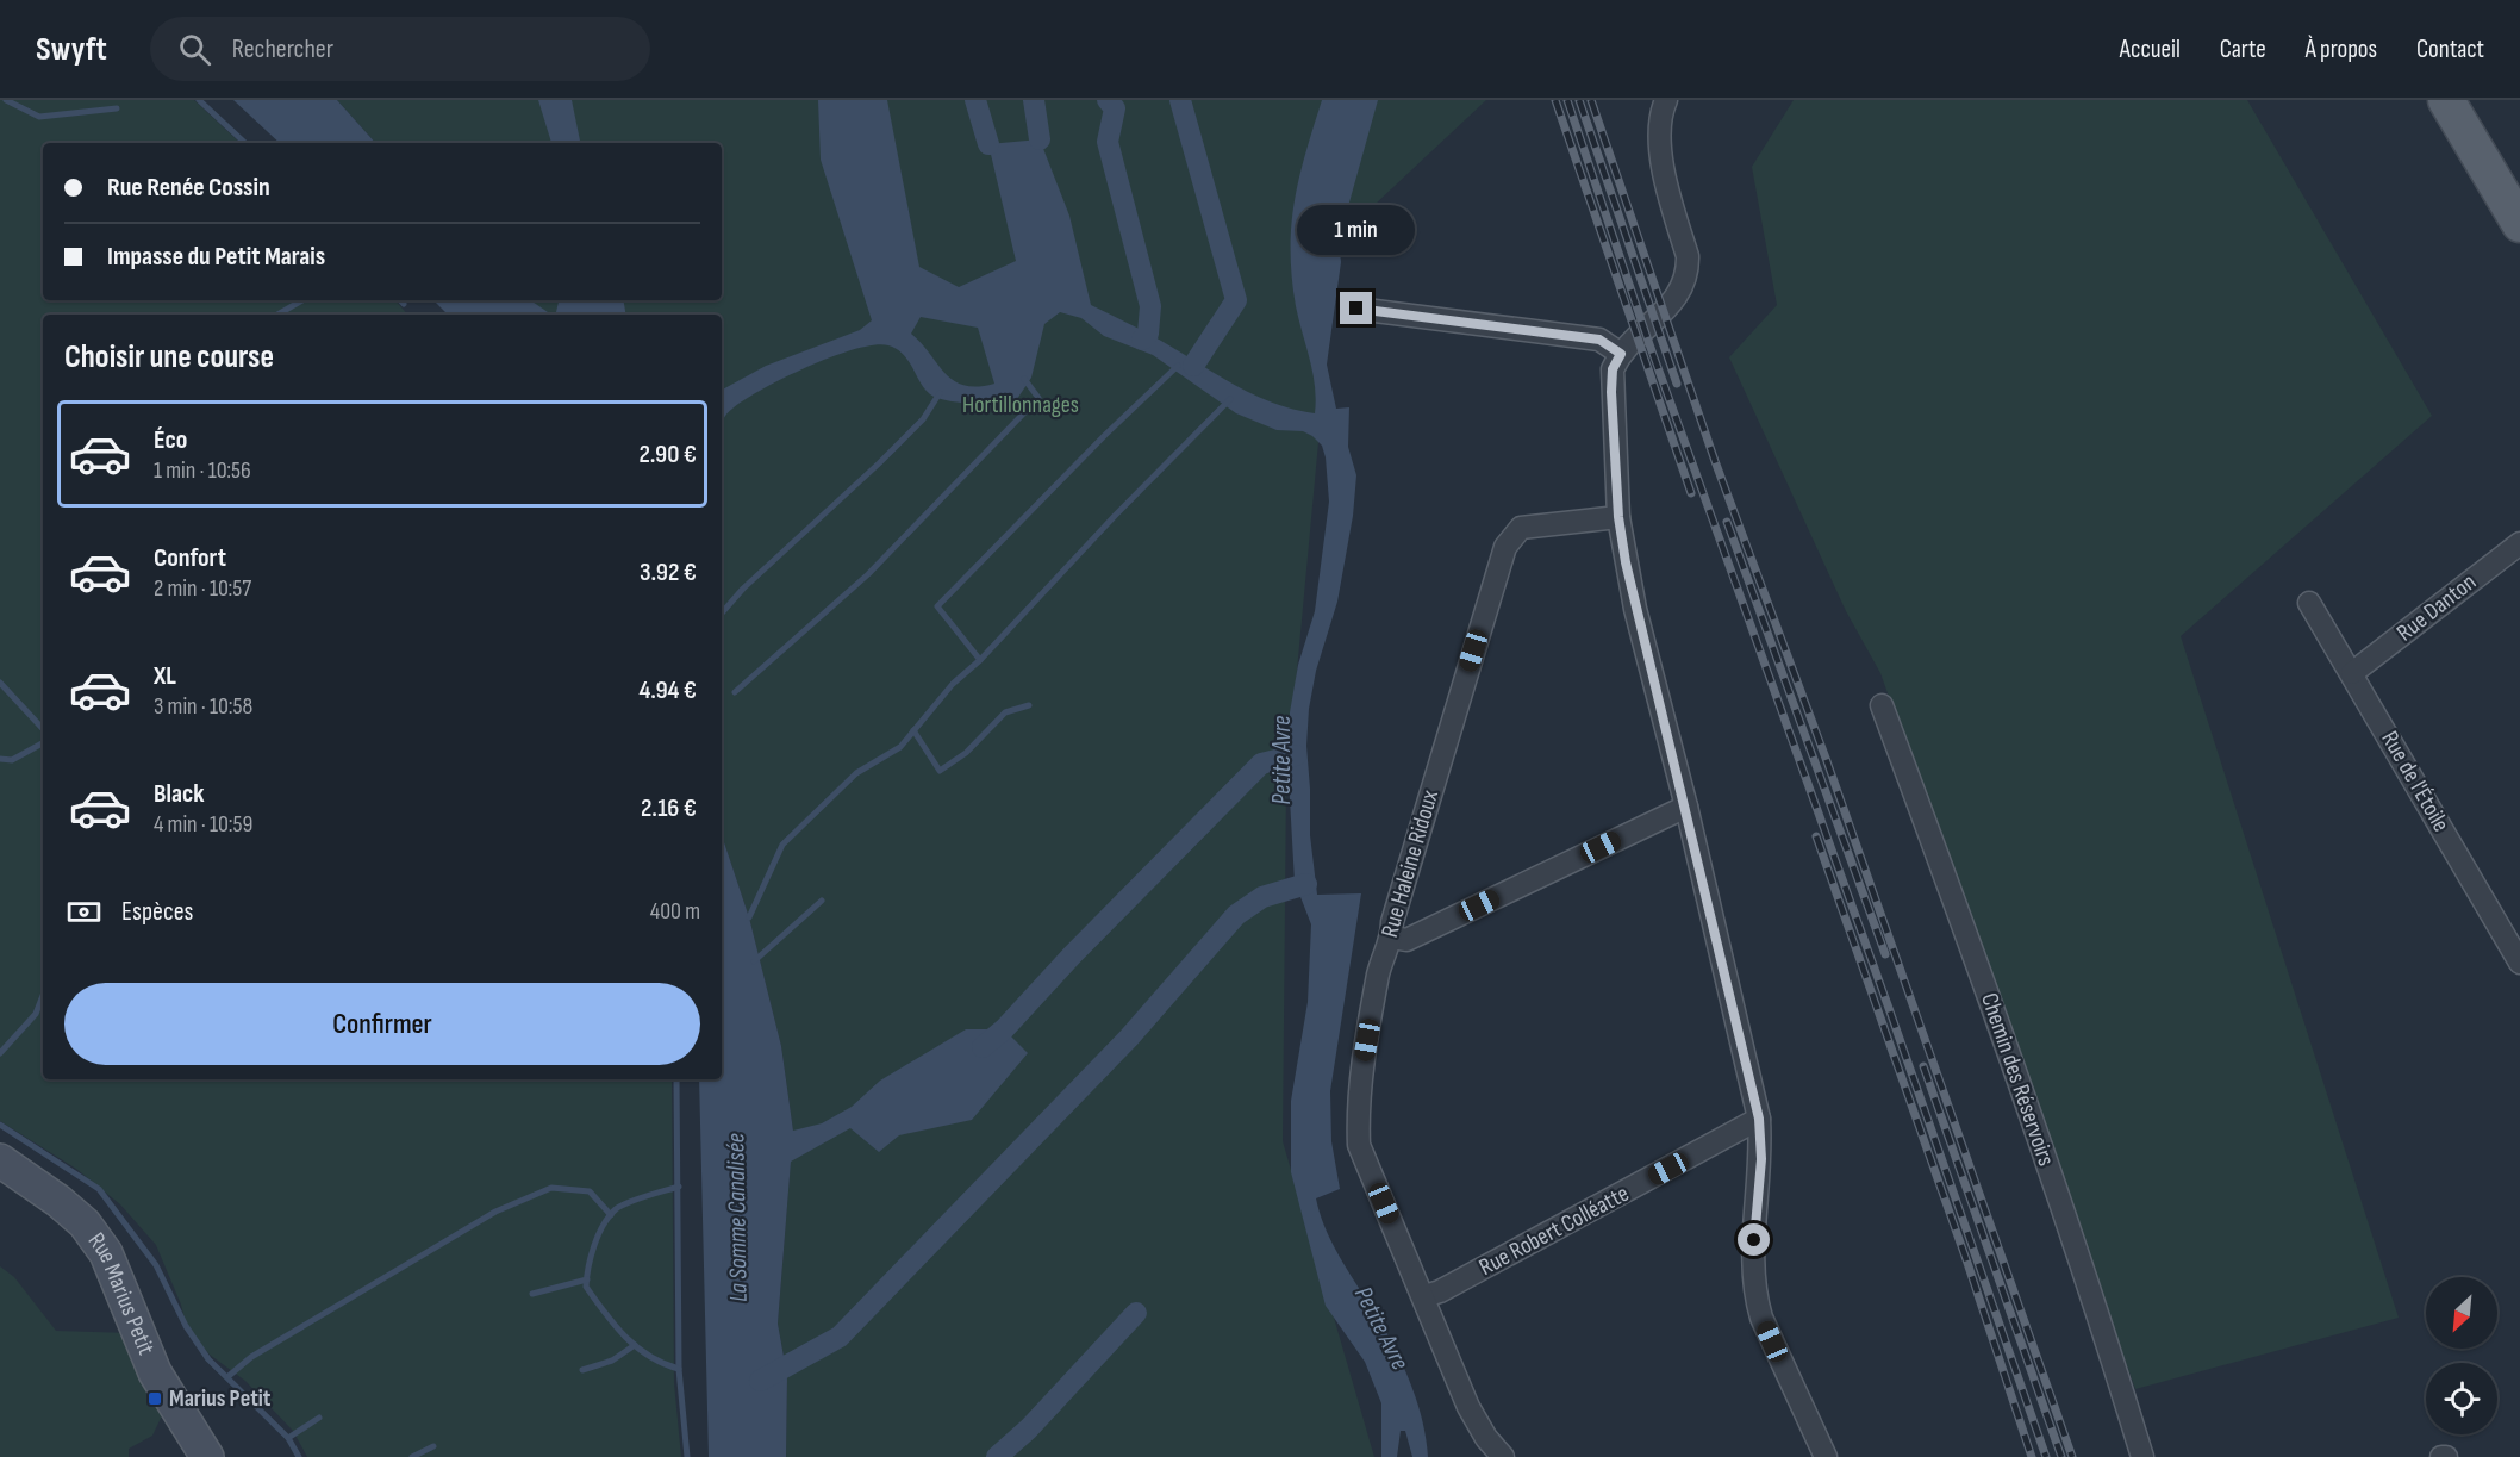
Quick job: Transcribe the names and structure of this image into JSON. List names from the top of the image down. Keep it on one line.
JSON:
{"streets":{"street":["Rue Danton","Rue de l'Étoile","Rue Haleine Ridoux","Chemin des Réservoirs","Rue Robert Colléatte","Rue Marius Petit"]},"crossings":[["Rue Danton","Rue de l'Étoile"],["Rue Haleine Ridoux","Rue Robert Colléatte"]],"water":["Petite Avre","La Somme Canalisée"],"parks":["Hortillonnages"],"places":{"transit":["Marius Petit"]},"north":"bottom left","page":{"header":"Swyft","search":"Rechercher","nav":["Accueil","Carte","À propos","Contact"],"banner":["Rue Renée Cossin","Impasse du Petit Marais"],"bubble":"1 min","heading":"Choisir une course","list":[{"name":"Éco","note":"1 min · 10:56","value":"2.90 €"},{"name":"Confort","note":"2 min · 10:57","value":"3.92 €"},{"name":"XL","note":"3 min · 10:58","value":"4.94 €"},{"name":"Black","note":"4 min · 10:59","value":"2.16 €"}],"pay":["Espèces","400 m"],"buttons":"Confirmer"}}
